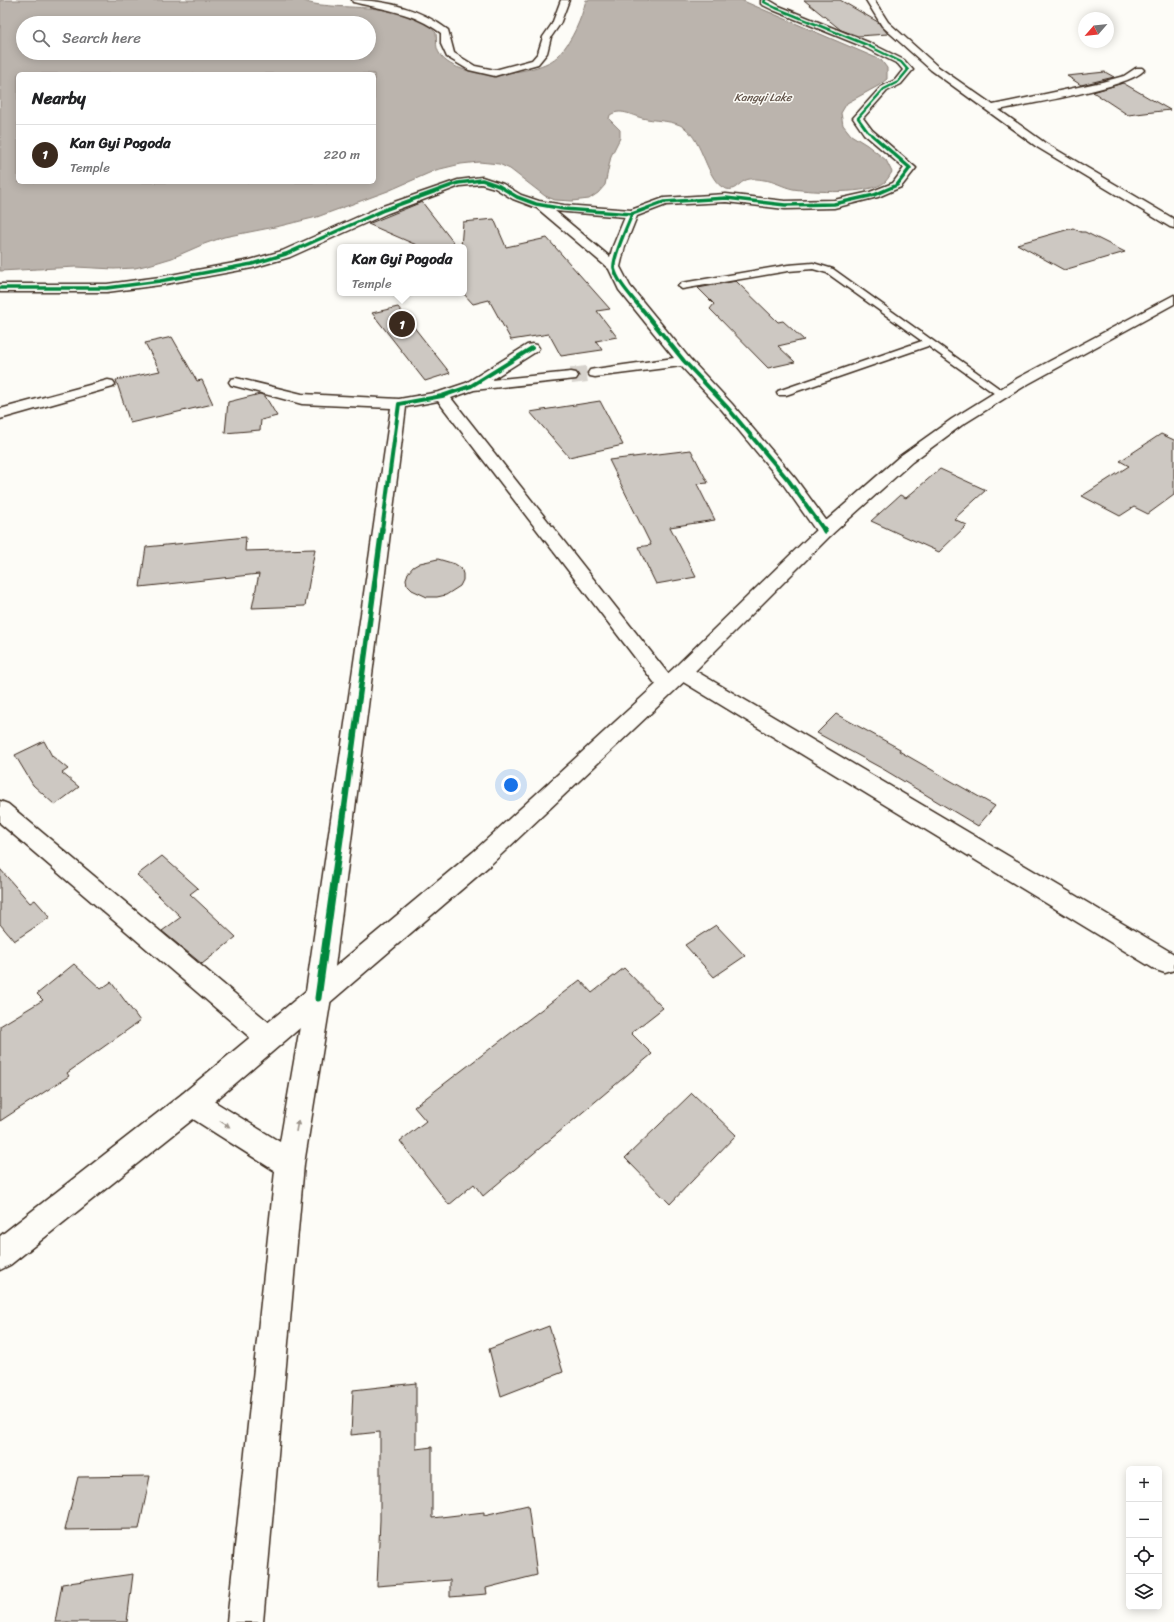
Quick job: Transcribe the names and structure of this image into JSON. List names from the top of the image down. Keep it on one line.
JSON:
{"water":["Kangyi Lake"],"north":"bottom left","page":{"search":"Search here","heading":"Nearby","list":[{"mark":"1","name":"Kan Gyi Pogoda","note":"Temple","value":"220 m"}],"popup":["Kan Gyi Pogoda","Temple"],"pins":"1","map_buttons":["+","−"]}}
